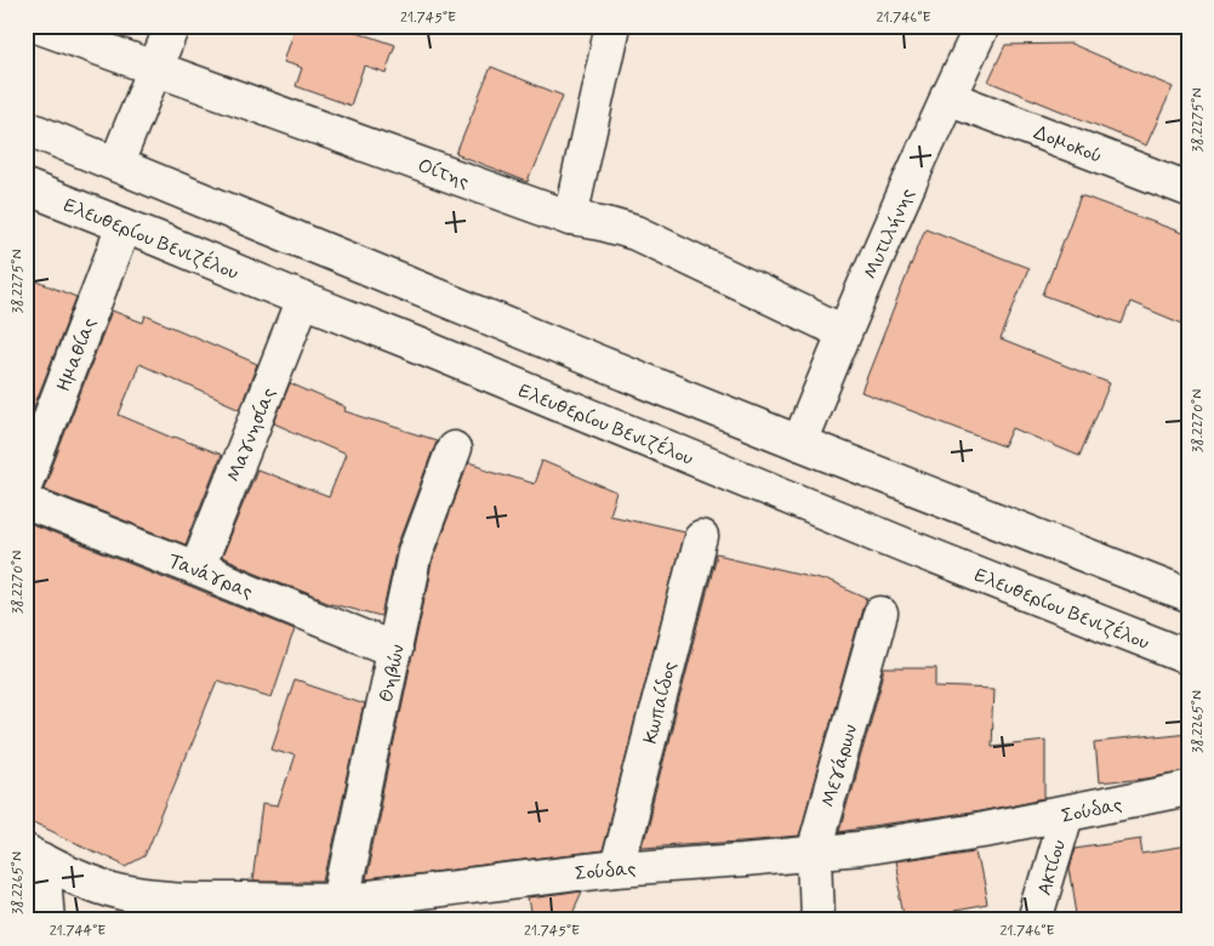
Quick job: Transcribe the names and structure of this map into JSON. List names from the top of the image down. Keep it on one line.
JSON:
{"streets":{"street":["Δομοκού","Οίτης","Μυτιλήνης","Ελευθερίου Βενιζέλου","Ημαθίας","Μαγνησίας","Τανάγρας","Θηβών","Κωπαίδος","Μεγάρων","Σούδας","Ακτίου"]},"crossings":[["Δομοκού","Μυτιλήνης"],["Οίτης","Μυτιλήνης"],["Ελευθερίου Βενιζέλου","Ημαθίας"],["Ελευθερίου Βενιζέλου","Μαγνησίας"],["Μαγνησίας","Τανάγρας"],["Τανάγρας","Θηβών"],["Θηβών","Σούδας"],["Κωπαίδος","Σούδας"],["Μεγάρων","Σούδας"],["Σούδας","Ακτίου"]],"coordinates":["21.745°E","21.746°E","38.2275°N","38.2270°N","38.2265°N","21.744°E"]}
